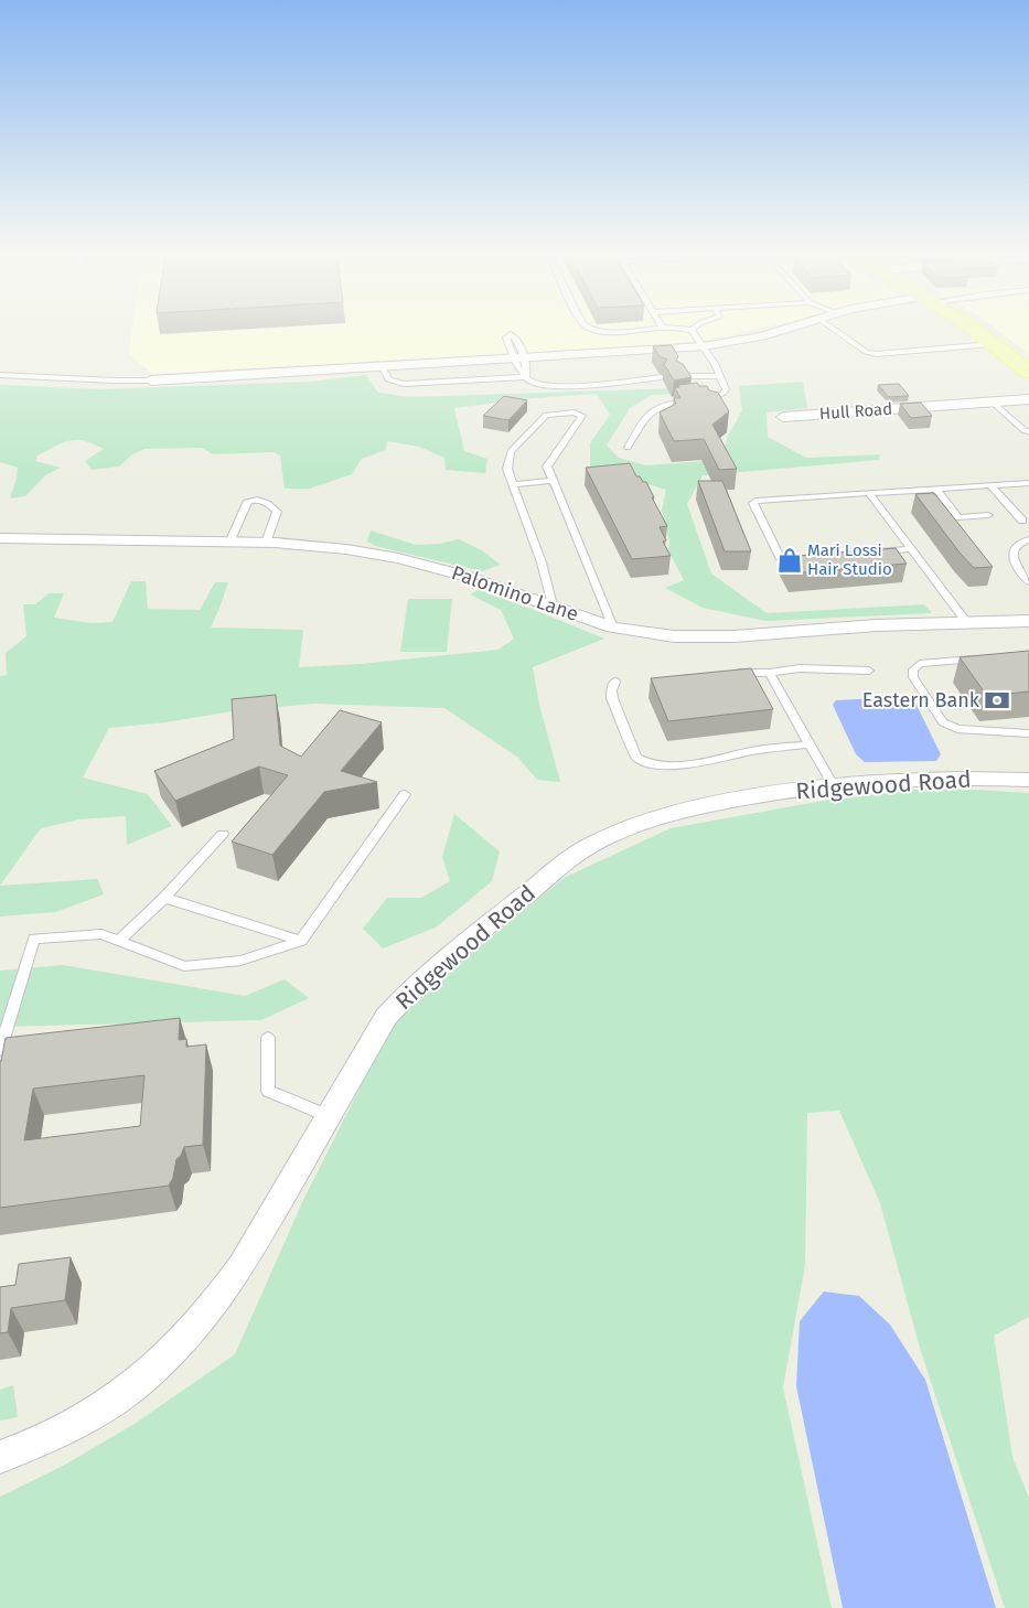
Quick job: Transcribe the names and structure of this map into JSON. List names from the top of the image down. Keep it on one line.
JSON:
{"streets":{"street":["Hull Road","Palomino Lane","Ridgewood Road"]},"places":{"shop":["Mari Lossi Hair Studio"],"bank":["Eastern Bank"]}}
